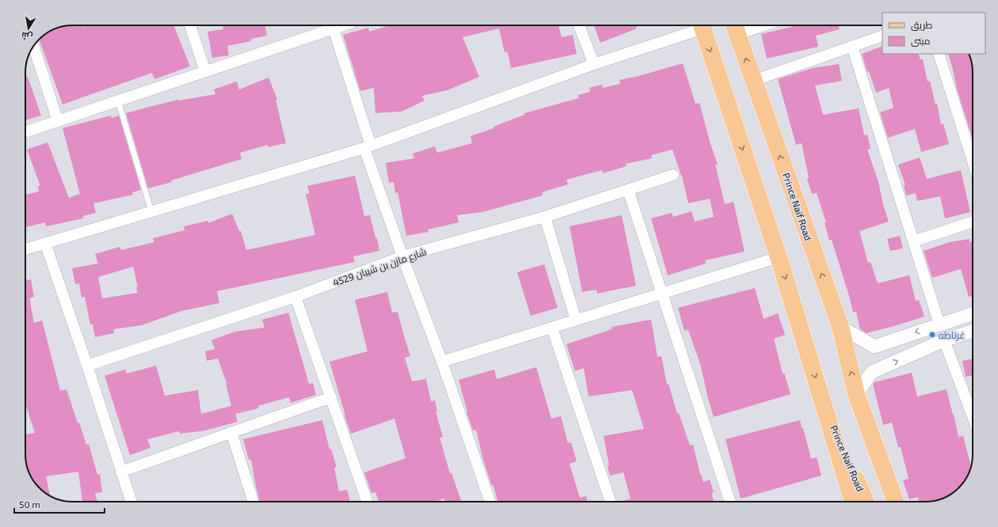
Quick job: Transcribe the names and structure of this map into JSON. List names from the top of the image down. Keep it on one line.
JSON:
{"streets":{"main road":["Prince Naif Road"],"street":["شارع مازن بن شيبان 4529"]},"places":["غرناطه"],"legend":["طريق","مبنى"],"scale_bar":"50 m","north":"bottom"}
